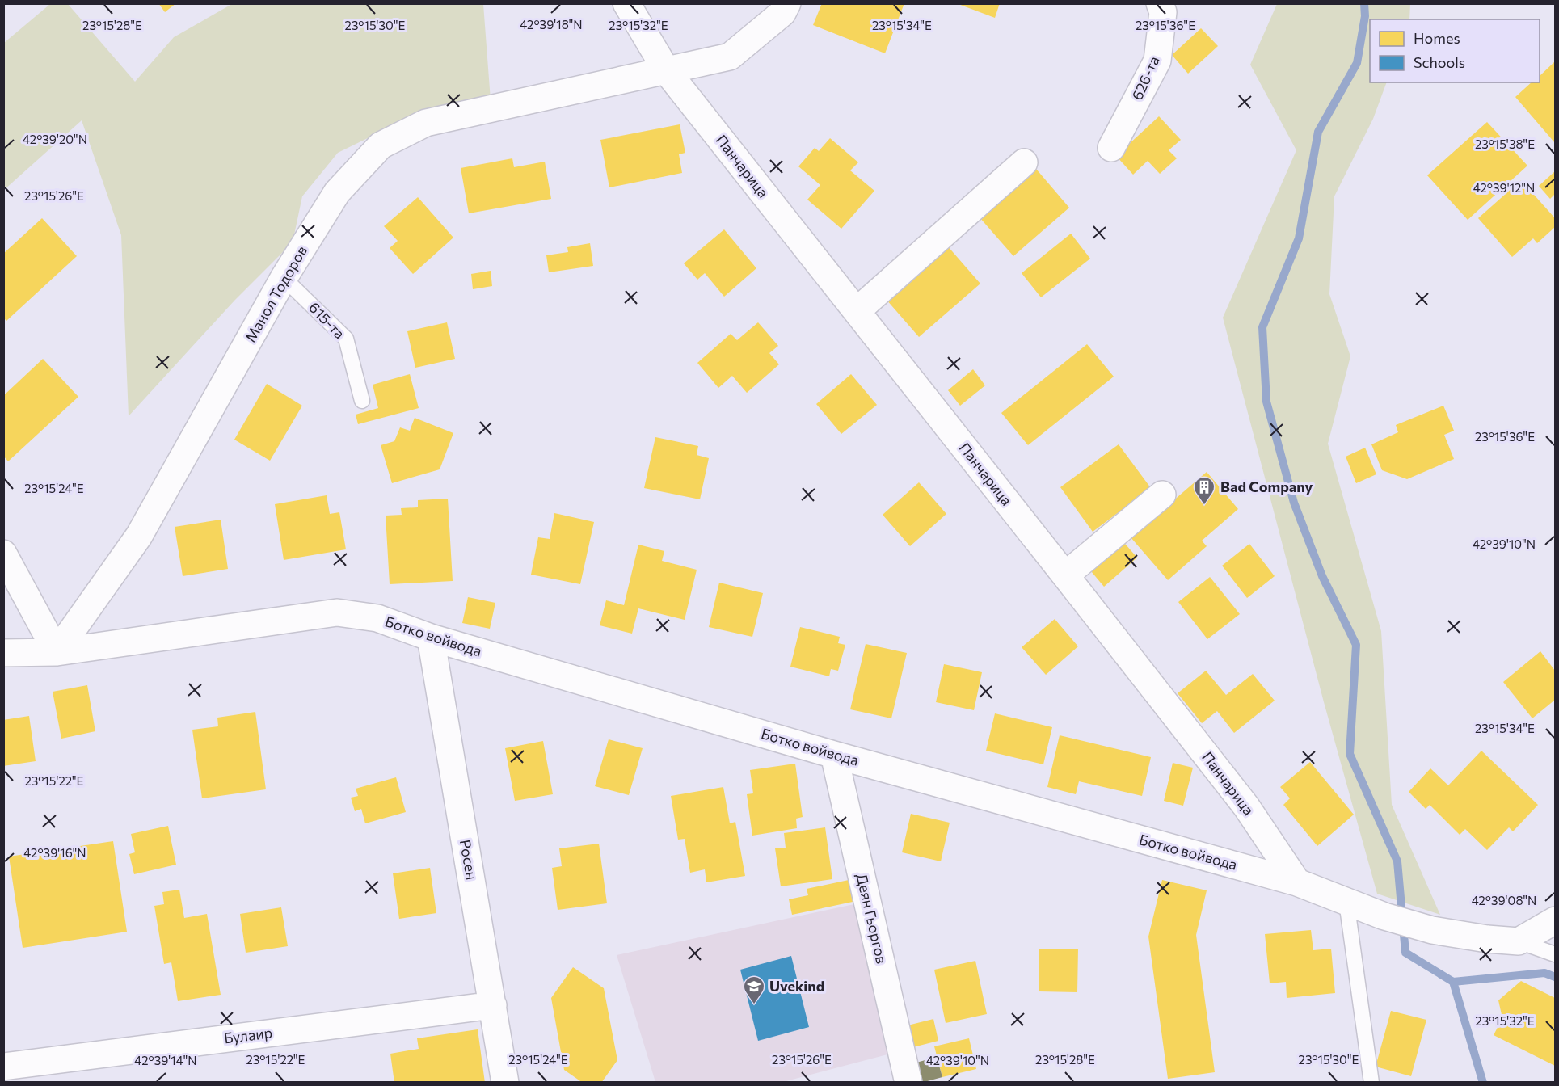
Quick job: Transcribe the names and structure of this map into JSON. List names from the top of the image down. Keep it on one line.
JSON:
{"streets":{"street":["626-та","Панчарица","Манол Тодоров","Ботко войвода","Росен","Деян Гьоргов","Булаир"],"lane":["615-та"]},"crossings":[["Панчарица","Манол Тодоров"],["Панчарица","Ботко войвода"],["Манол Тодоров","615-та"],["Манол Тодоров","Ботко войвода"],["Ботко войвода","Росен"],["Ботко войвода","Деян Гьоргов"],["Росен","Булаир"]],"places":{"building":["Bad Company"],"school or university":["Uvekind"]},"legend":["Homes","Schools"],"coordinates":["42°39'18\"N","23°15'28\"E","23°15'30\"E","23°15'32\"E","23°15'36\"E","23°15'34\"E","42°39'20\"N","23°15'38\"E","42°39'12\"N","23°15'26\"E","23°15'24\"E","42°39'10\"N","23°15'22\"E","42°39'16\"N","42°39'08\"N","42°39'14\"N"]}
